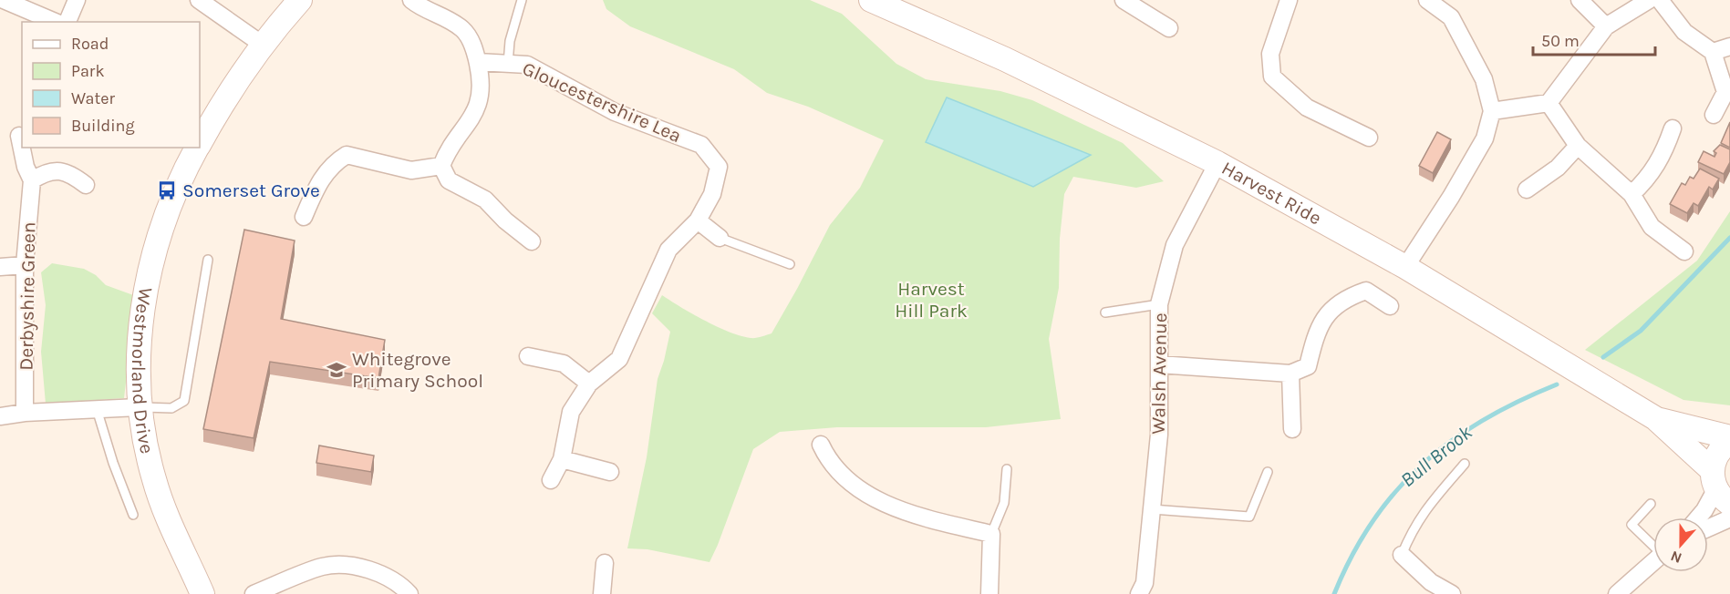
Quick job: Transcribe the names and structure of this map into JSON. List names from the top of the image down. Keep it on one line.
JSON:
{"streets":{"street":["Gloucestershire Lea","Harvest Ride","Derbyshire Green","Westmorland Drive","Walsh Avenue"]},"crossings":[["Harvest Ride","Walsh Avenue"]],"water":["Bull Brook"],"parks":["Harvest Hill Park"],"places":{"bus stop":["Somerset Grove"],"school or university":["Whitegrove Primary School"]},"legend":["Road","Park","Water","Building"],"scale_bar":"50 m","north":"bottom"}
